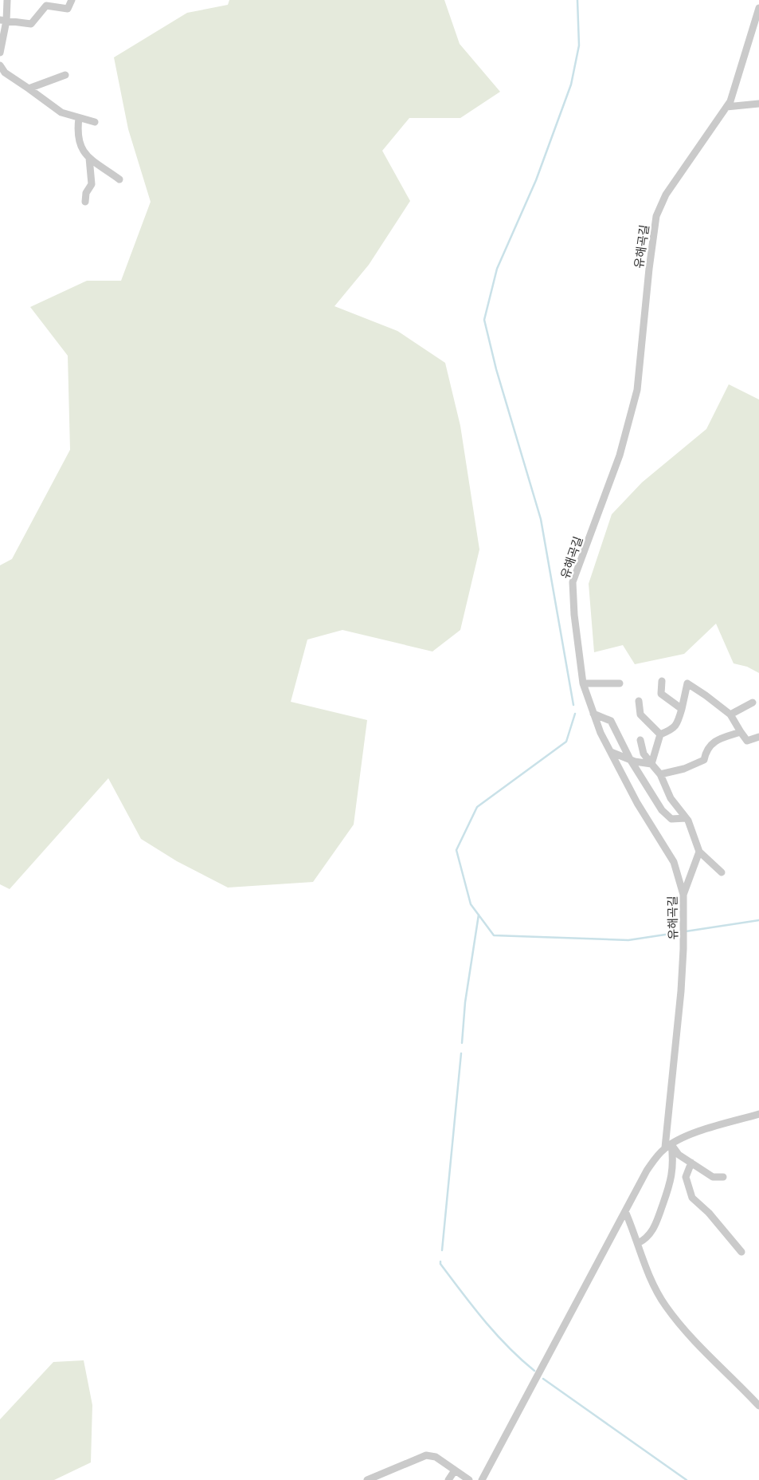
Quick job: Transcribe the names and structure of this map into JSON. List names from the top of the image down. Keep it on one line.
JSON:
{"streets":{"street":["유해곡길"]}}
